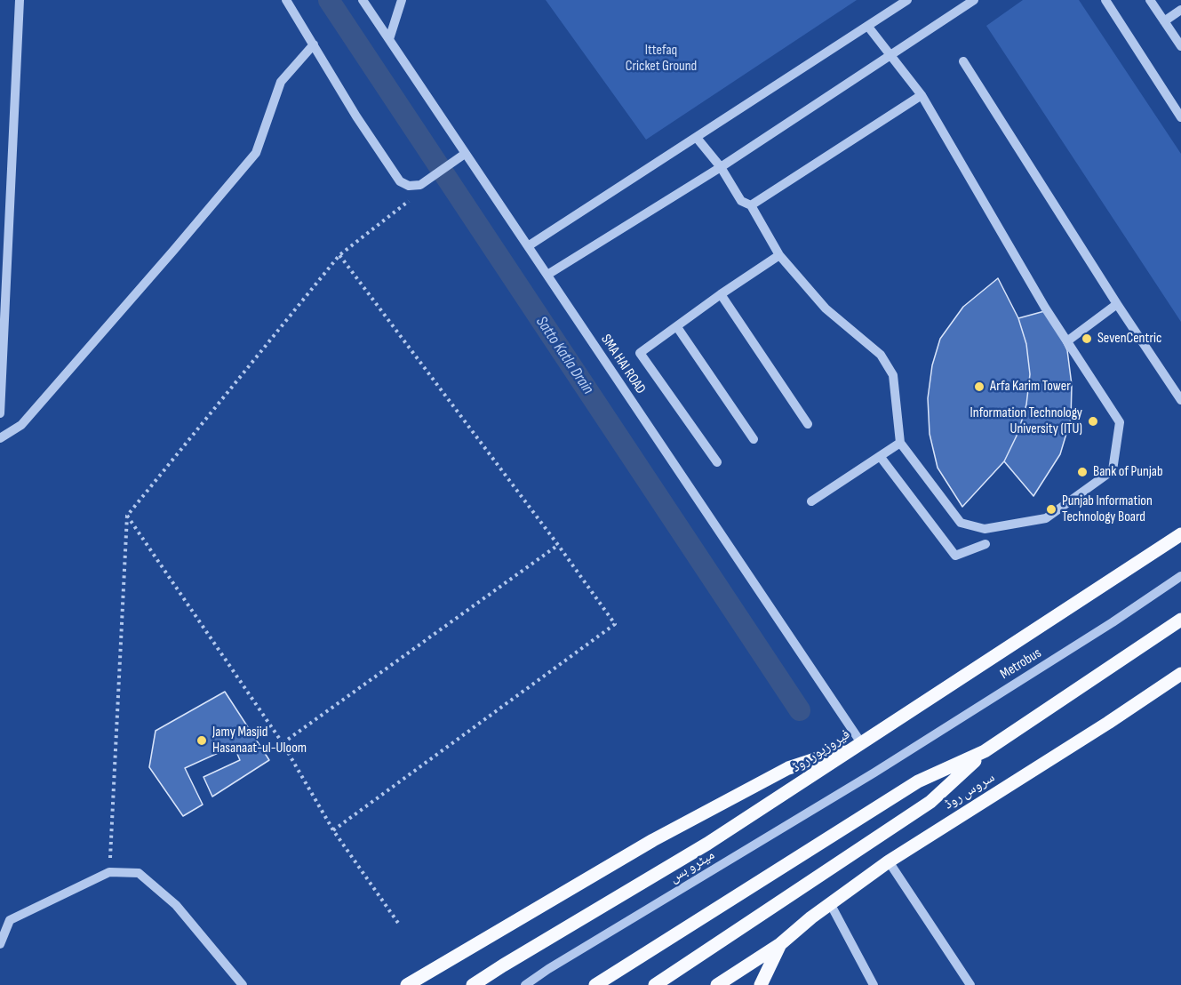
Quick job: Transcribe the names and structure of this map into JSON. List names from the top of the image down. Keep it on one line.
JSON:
{"streets":{"main road":["فیروزپور روڈ","سروس روڈ"],"street":["SMA HAI ROAD","Metrobus","میٹرو بس"]},"crossings":[["SMA HAI ROAD","فیروزپور روڈ"],["Metrobus","میٹرو بس"]],"water":["Satto Katla Drain"],"parks":["Ittefaq Cricket Ground"],"places":["SevenCentric","Arfa Karim Tower","Information Technology University (ITU)","Bank of Punjab","Punjab Information Technology Board","Jamy Masjid Hasanaat-ul-Uloom"]}
